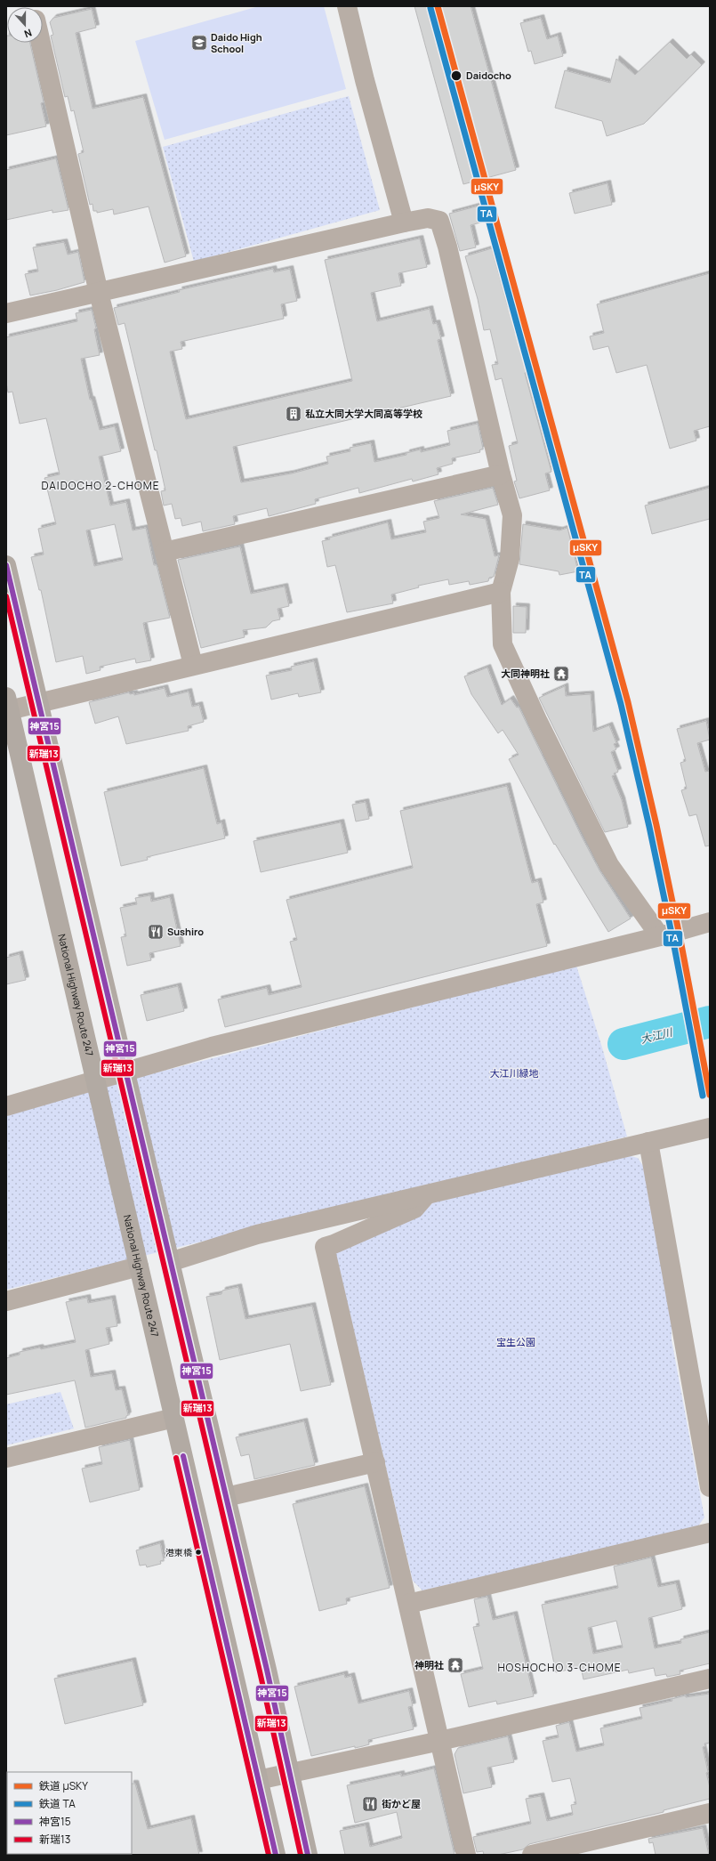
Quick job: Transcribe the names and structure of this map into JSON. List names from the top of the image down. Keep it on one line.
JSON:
{"streets":{"highway":["National Highway Route 247"]},"districts":["DAIDOCHO 2-CHOME","HOSHOCHO 3-CHOME"],"water":["大江川"],"parks":["大江川緑地","宝生公園"],"places":{"school or university":["Daido High School"],"other":["Daidocho","港東橋"],"building":["私立大同大学大同高等学校"],"temple":["大同神明社","神明社"],"restaurant":["Sushiro","街かど屋"]},"lines":["rail line μSKY","rail line TA","transit line 神宮15","transit line 新瑞13"],"legend":["鉄道 μSKY","鉄道 TA","神宮15","新瑞13"],"north":"bottom"}
